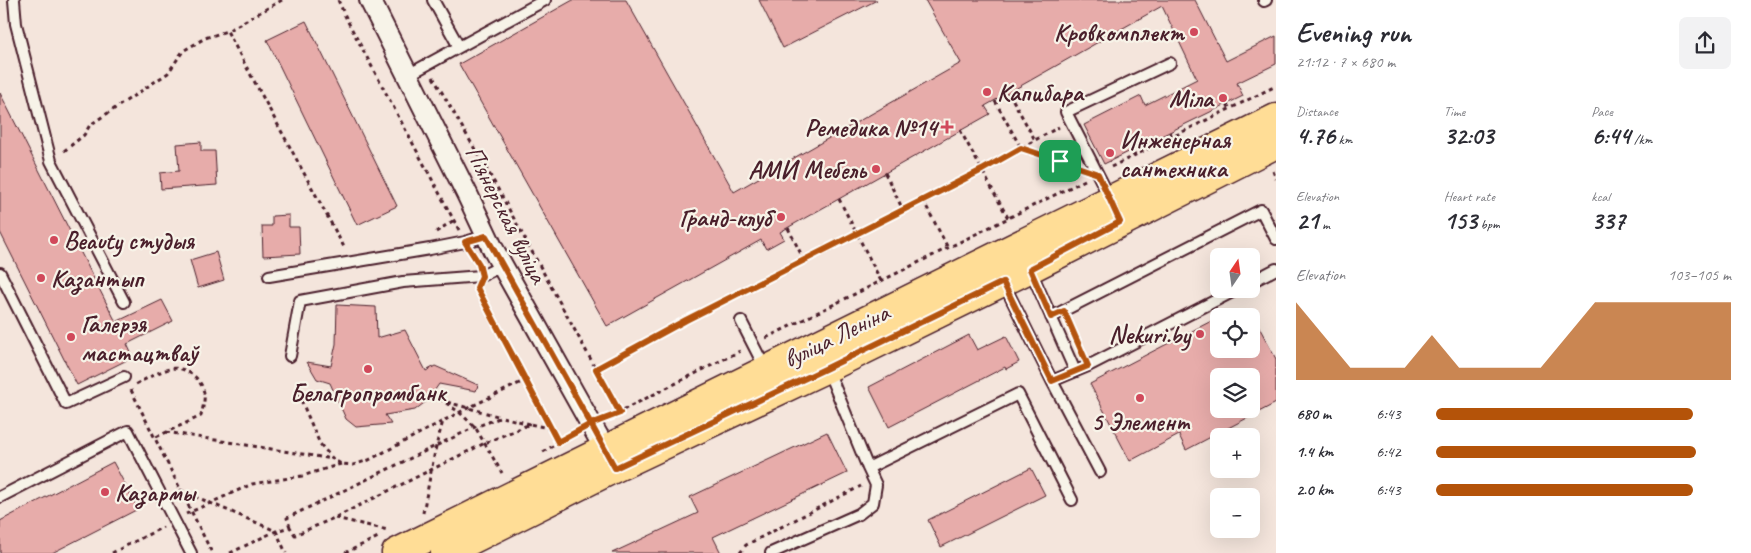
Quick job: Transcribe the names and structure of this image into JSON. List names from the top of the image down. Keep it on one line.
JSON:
{"streets":{"main road":["вуліца Леніна"],"street":["Піянерская вуліца"]},"crossings":[["Піянерская вуліца","вуліца Леніна"]],"places":{"other":["Кровкомплект","Капибара","Міла","Инженерная сантехника","АМИ Мебель","Гранд-клуб","Beauty студыя","Казантып","Nekuri.by","Галерэя мастацтваў","Белагропромбанк","5 Элемент","Казармы"],"health":["Ремедика №14"]},"north":"top","page":{"heading":["Evening run","21:12 · 7 × 680 m"],"stats":[["Distance","4.76 km"],["Time","32:03"],["Pace","6:44 /km"],["Elevation","21 m"],["Heart rate","153 bpm"],["kcal","337"]],"map_buttons":["+","−"],"chart":["Elevation","103–105 m"],"list":[{"name":"680 m","note":"6:43"},{"name":"1.4 km","note":"6:42"},{"name":"2.0 km","note":"6:43"}]}}
